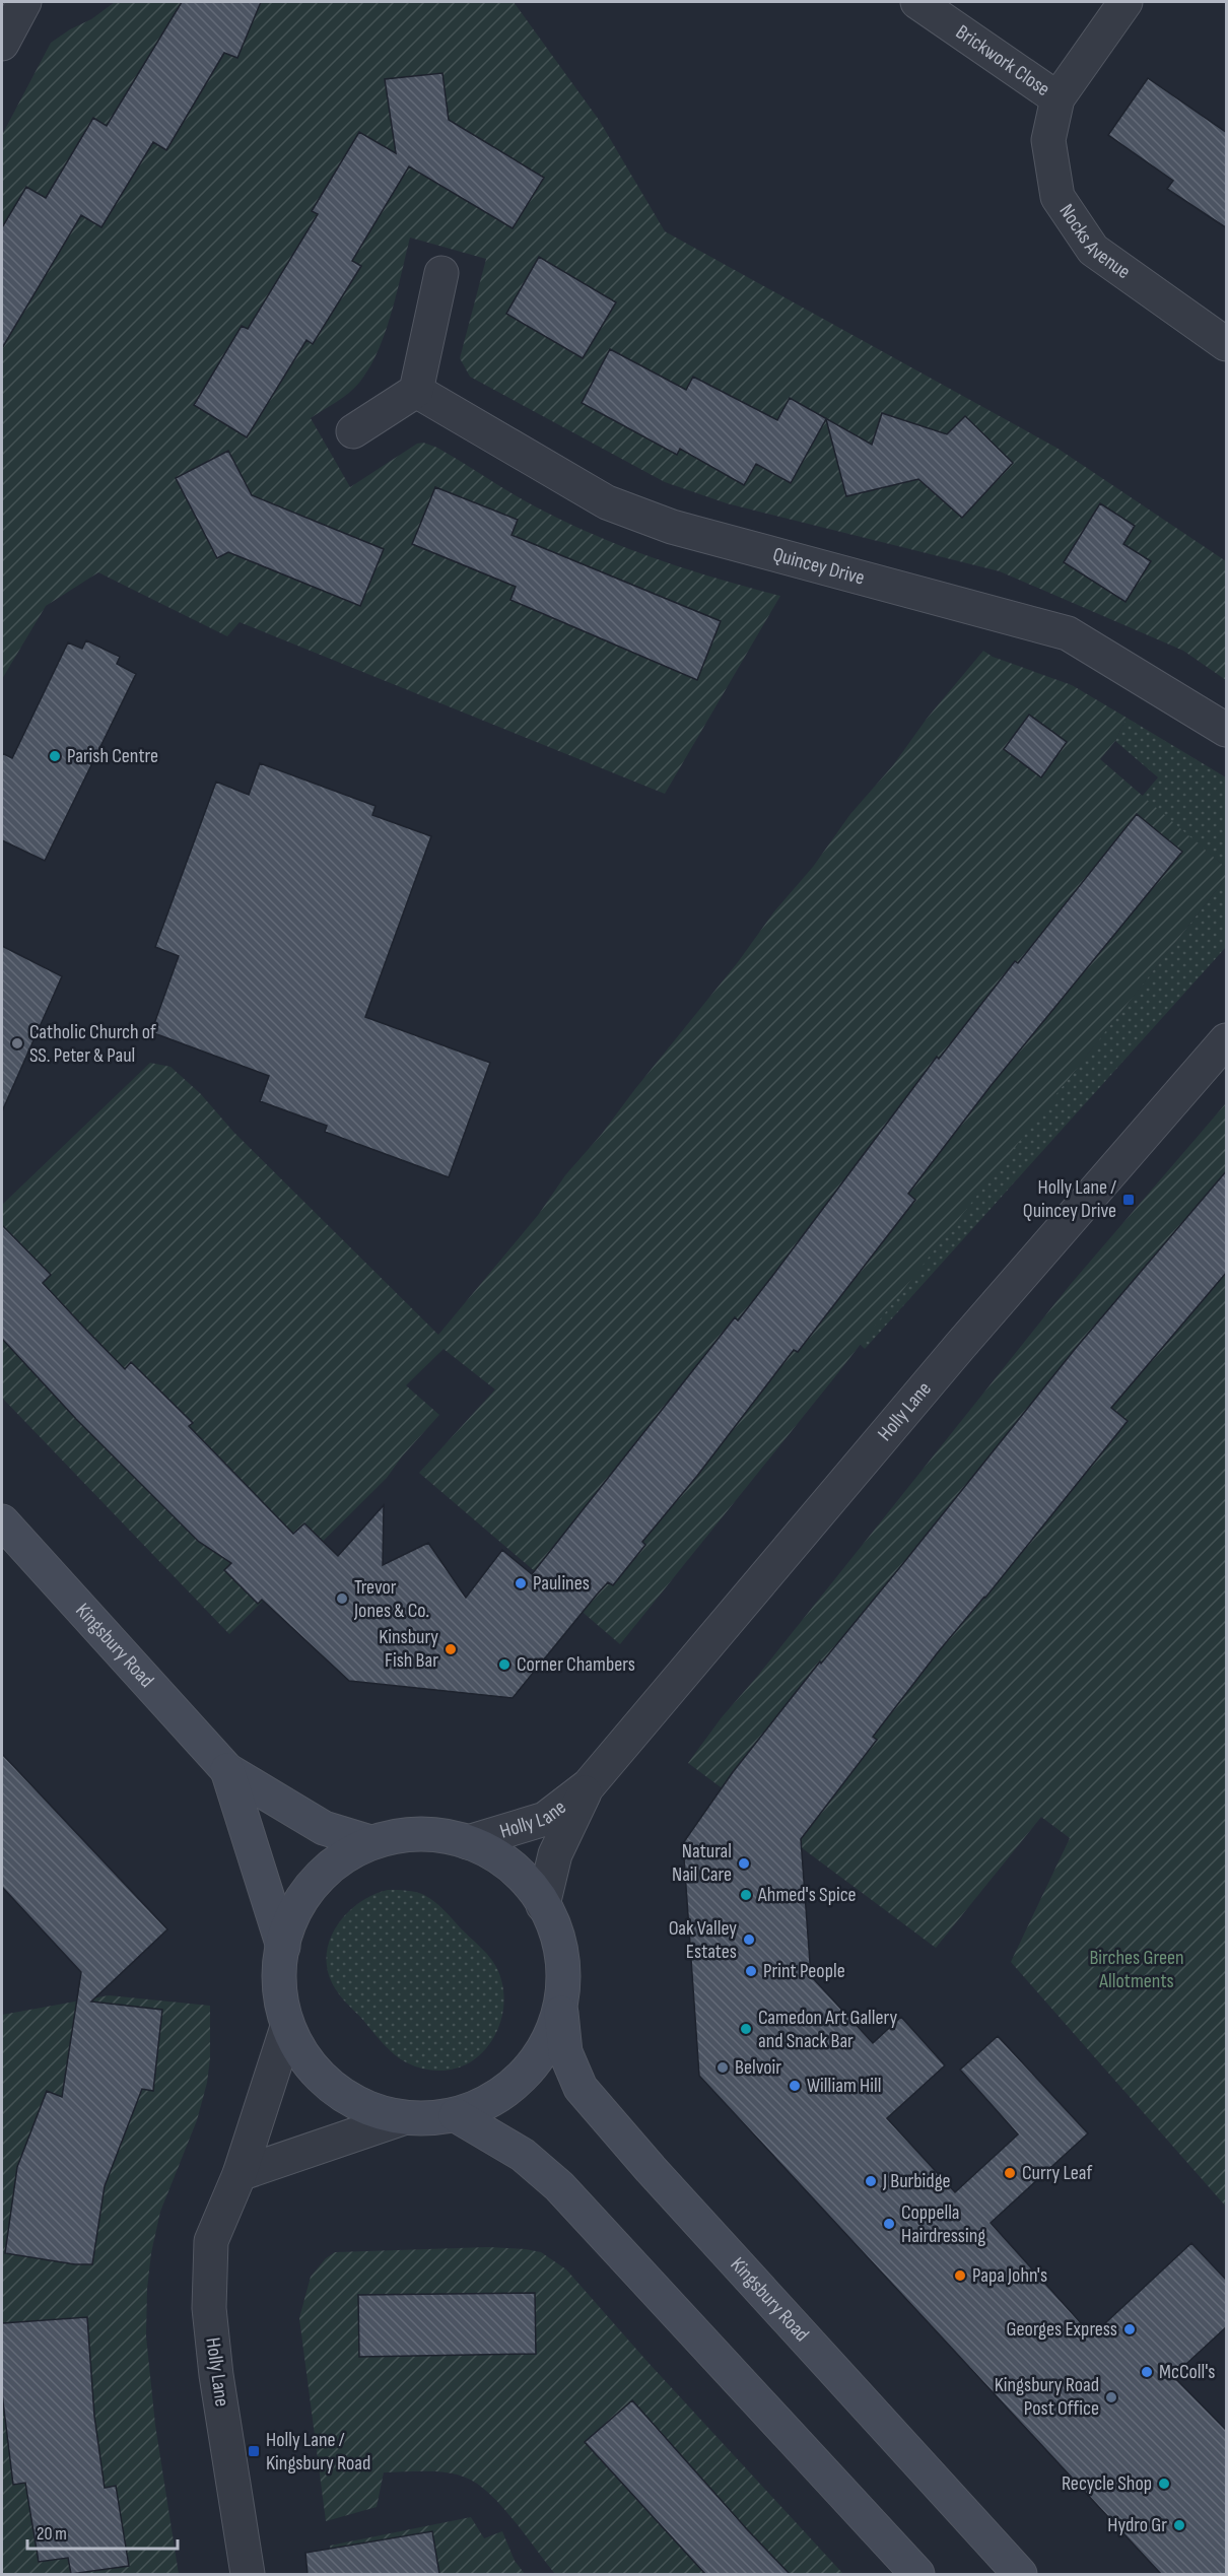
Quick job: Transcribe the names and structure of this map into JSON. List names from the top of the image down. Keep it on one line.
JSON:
{"streets":{"street":["Brickwork Close","Nocks Avenue","Quincey Drive","Holly Lane","Kingsbury Road"]},"crossings":[["Brickwork Close","Nocks Avenue"]],"parks":["Birches Green Allotments"],"places":{"other":["Parish Centre","Catholic Church of SS. Peter & Paul","Paulines","Trevor Jones & Co.","Kinsbury Fish Bar","Corner Chambers","Natural Nail Care","Ahmed's Spice","Oak Valley Estates","Print People","Camedon Art Gallery and Snack Bar","Belvoir","William Hill","Curry Leaf","J Burbidge","Coppella Hairdressing","Papa John's","Georges Express","McColl's","Kingsbury Road Post Office","Recycle Shop","Hydro Gr"],"transit":["Holly Lane / Quincey Drive","Holly Lane / Kingsbury Road"]},"scale_bar":"20 m"}
